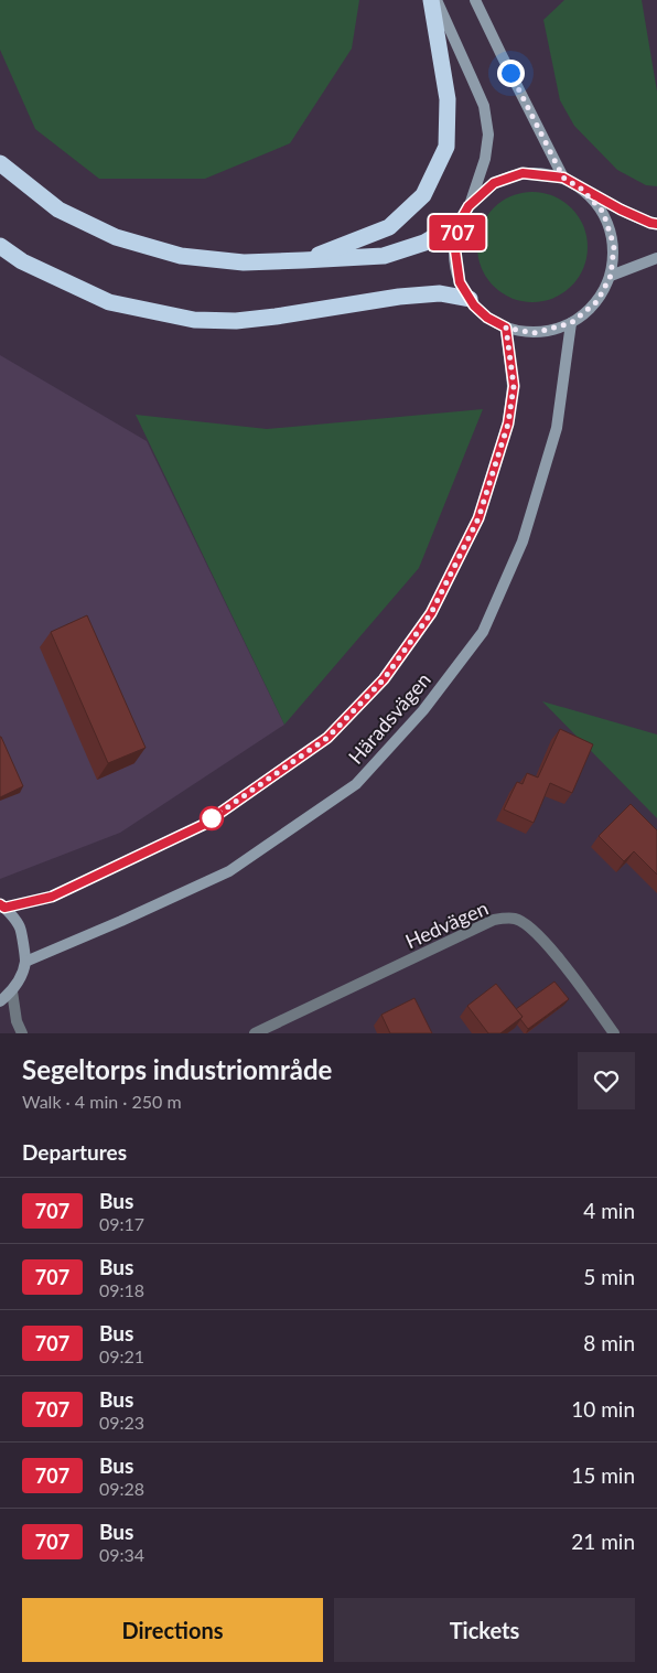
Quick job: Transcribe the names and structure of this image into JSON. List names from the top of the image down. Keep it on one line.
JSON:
{"streets":{"main road":["Häradsvägen"],"street":["Hedvägen"]},"lines":["bus line 707"],"page":{"on_map":"707","heading":[["Segeltorps industriområde","Walk · 4 min · 250 m"],"Departures"],"list":[{"mark":"707","name":"Bus","note":"09:17","value":"4 min"},{"mark":"707","name":"Bus","note":"09:18","value":"5 min"},{"mark":"707","name":"Bus","note":"09:21","value":"8 min"},{"mark":"707","name":"Bus","note":"09:23","value":"10 min"},{"mark":"707","name":"Bus","note":"09:28","value":"15 min"},{"mark":"707","name":"Bus","note":"09:34","value":"21 min"}],"buttons":["Directions","Tickets"]}}
